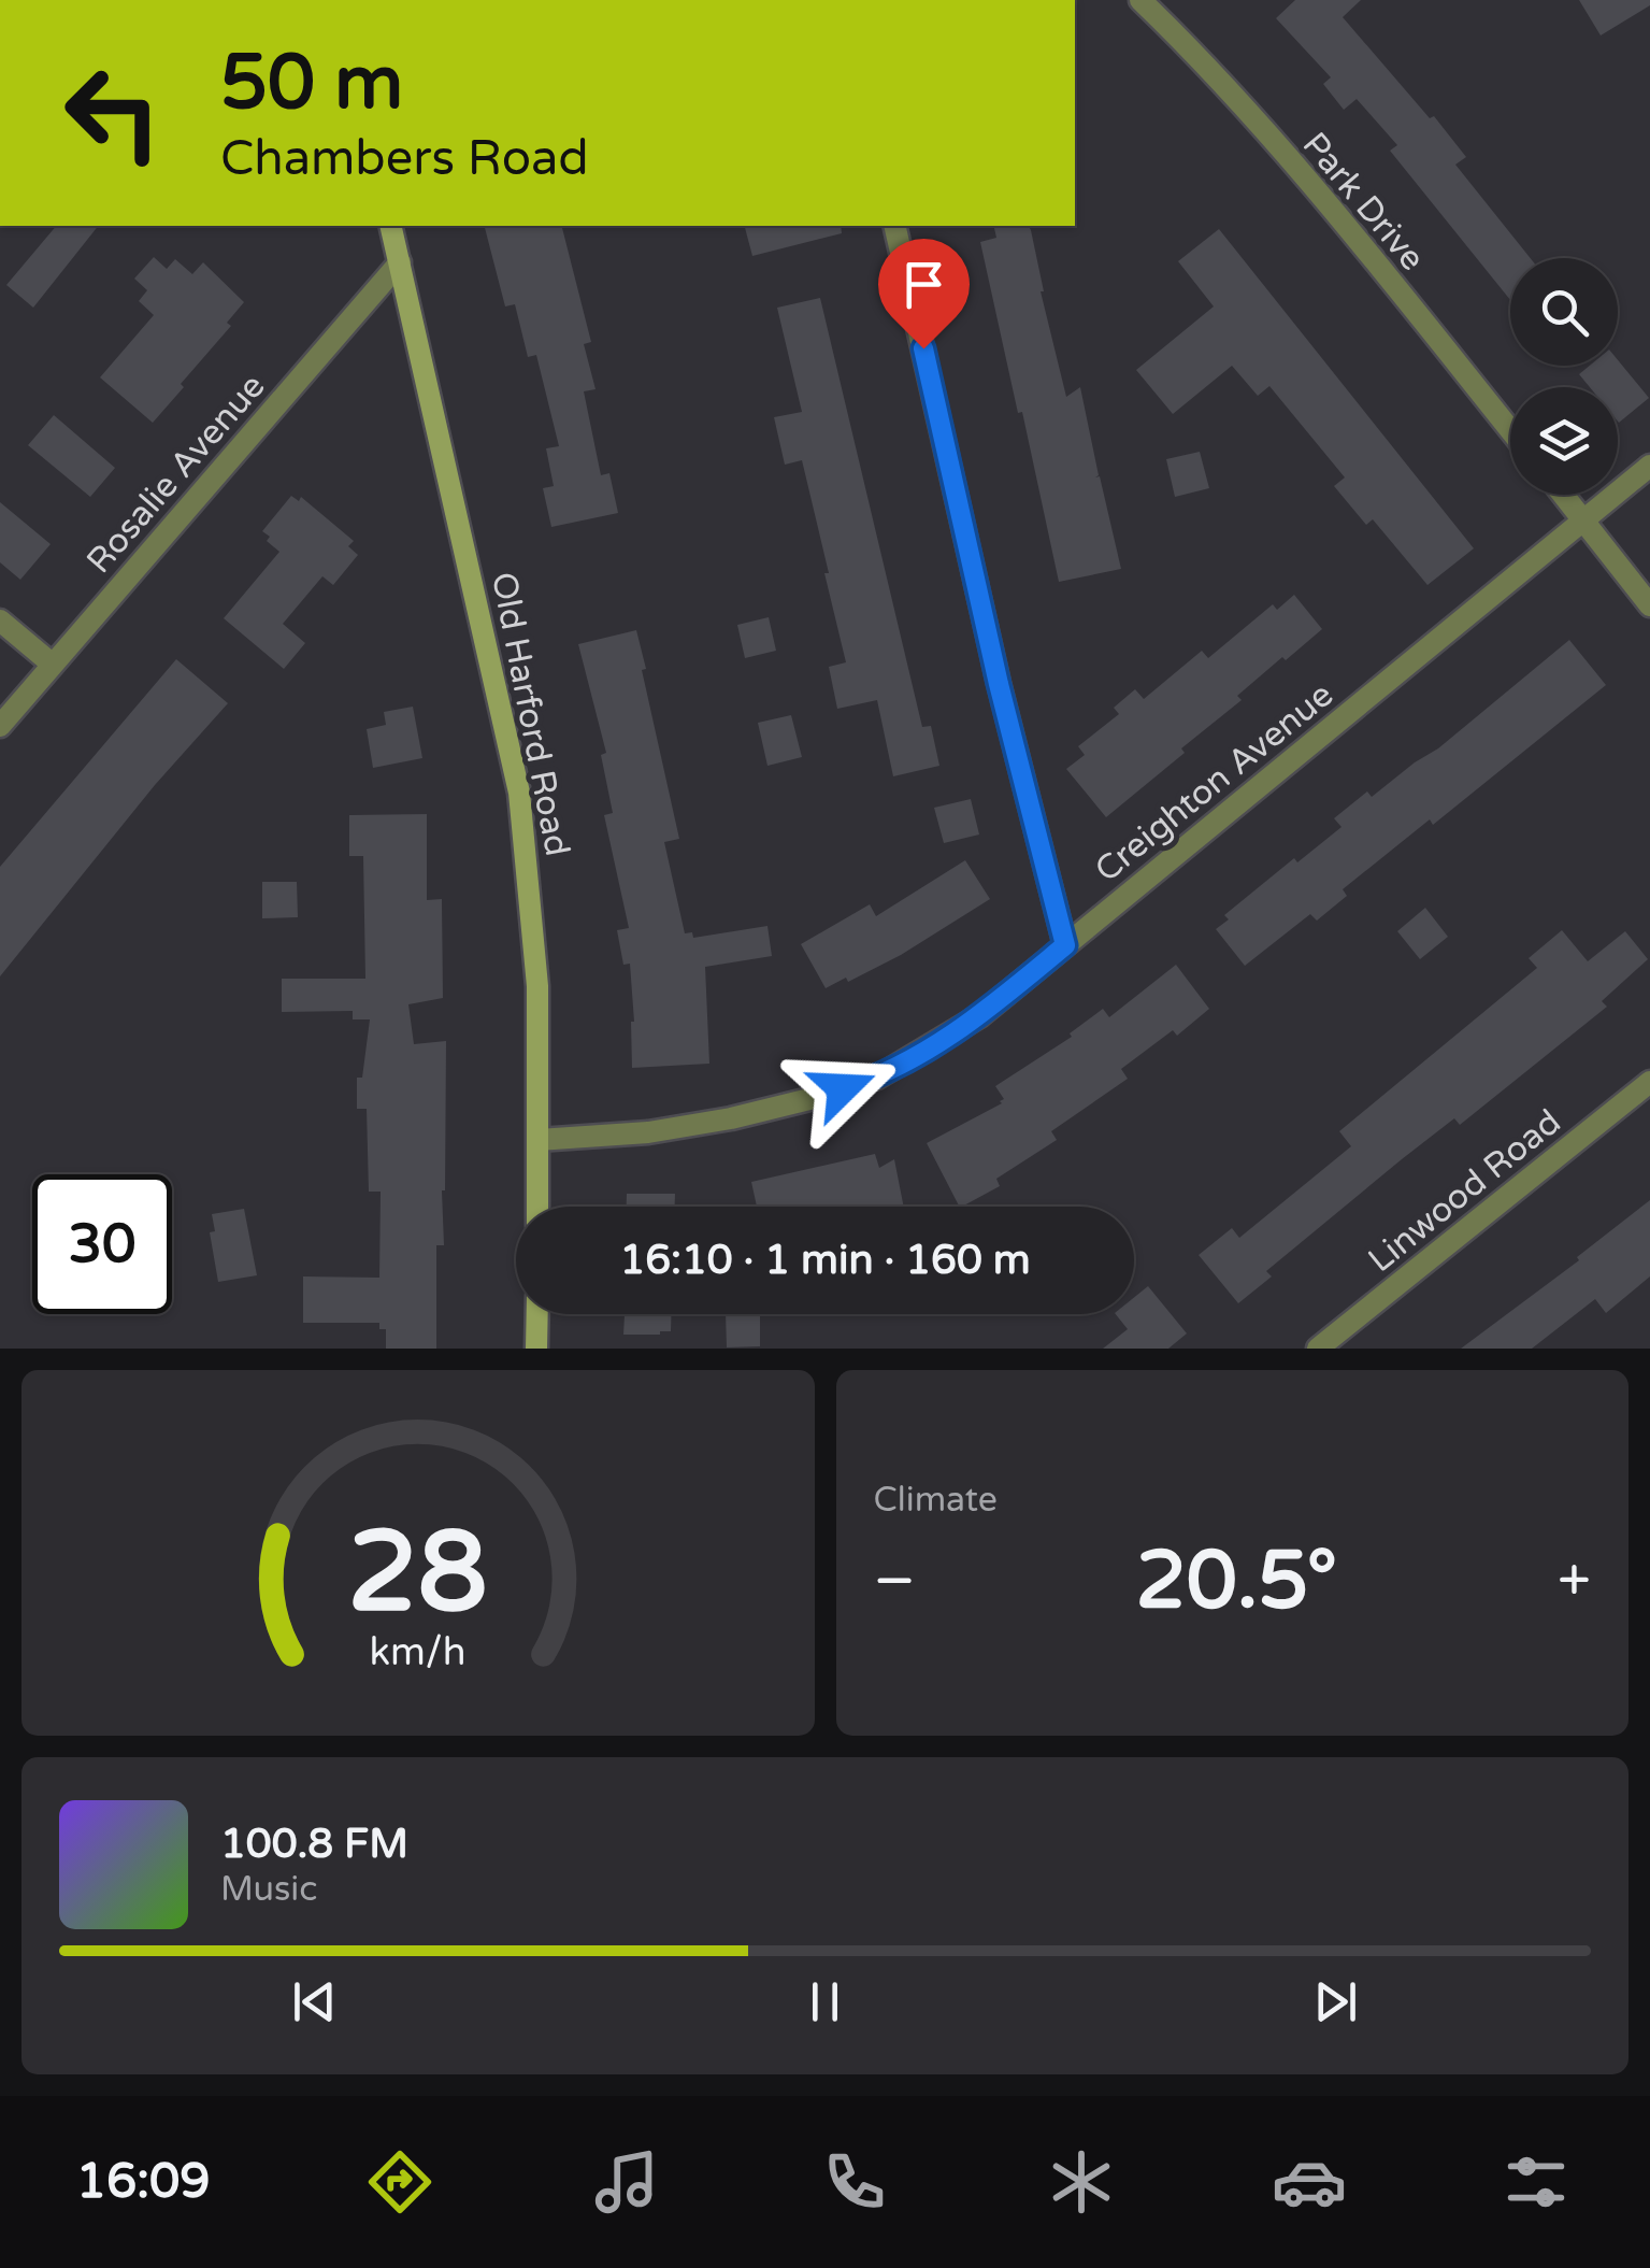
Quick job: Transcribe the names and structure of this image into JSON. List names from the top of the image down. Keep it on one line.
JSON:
{"streets":{"street":["Park Drive","Rosalie Avenue","Old Harford Road","Creighton Avenue","Linwood Road"]},"crossings":[["Rosalie Avenue","Old Harford Road"],["Old Harford Road","Creighton Avenue"]],"page":{"turn":["50 m","Chambers Road"],"limit":"30","trip":"16:10 · 1 min · 160 m","tile":"Climate","heat":["−","20.5°","+"],"song":["100.8 FM","Music"],"tabs":"16:09","gauge":["28","km/h"]}}
